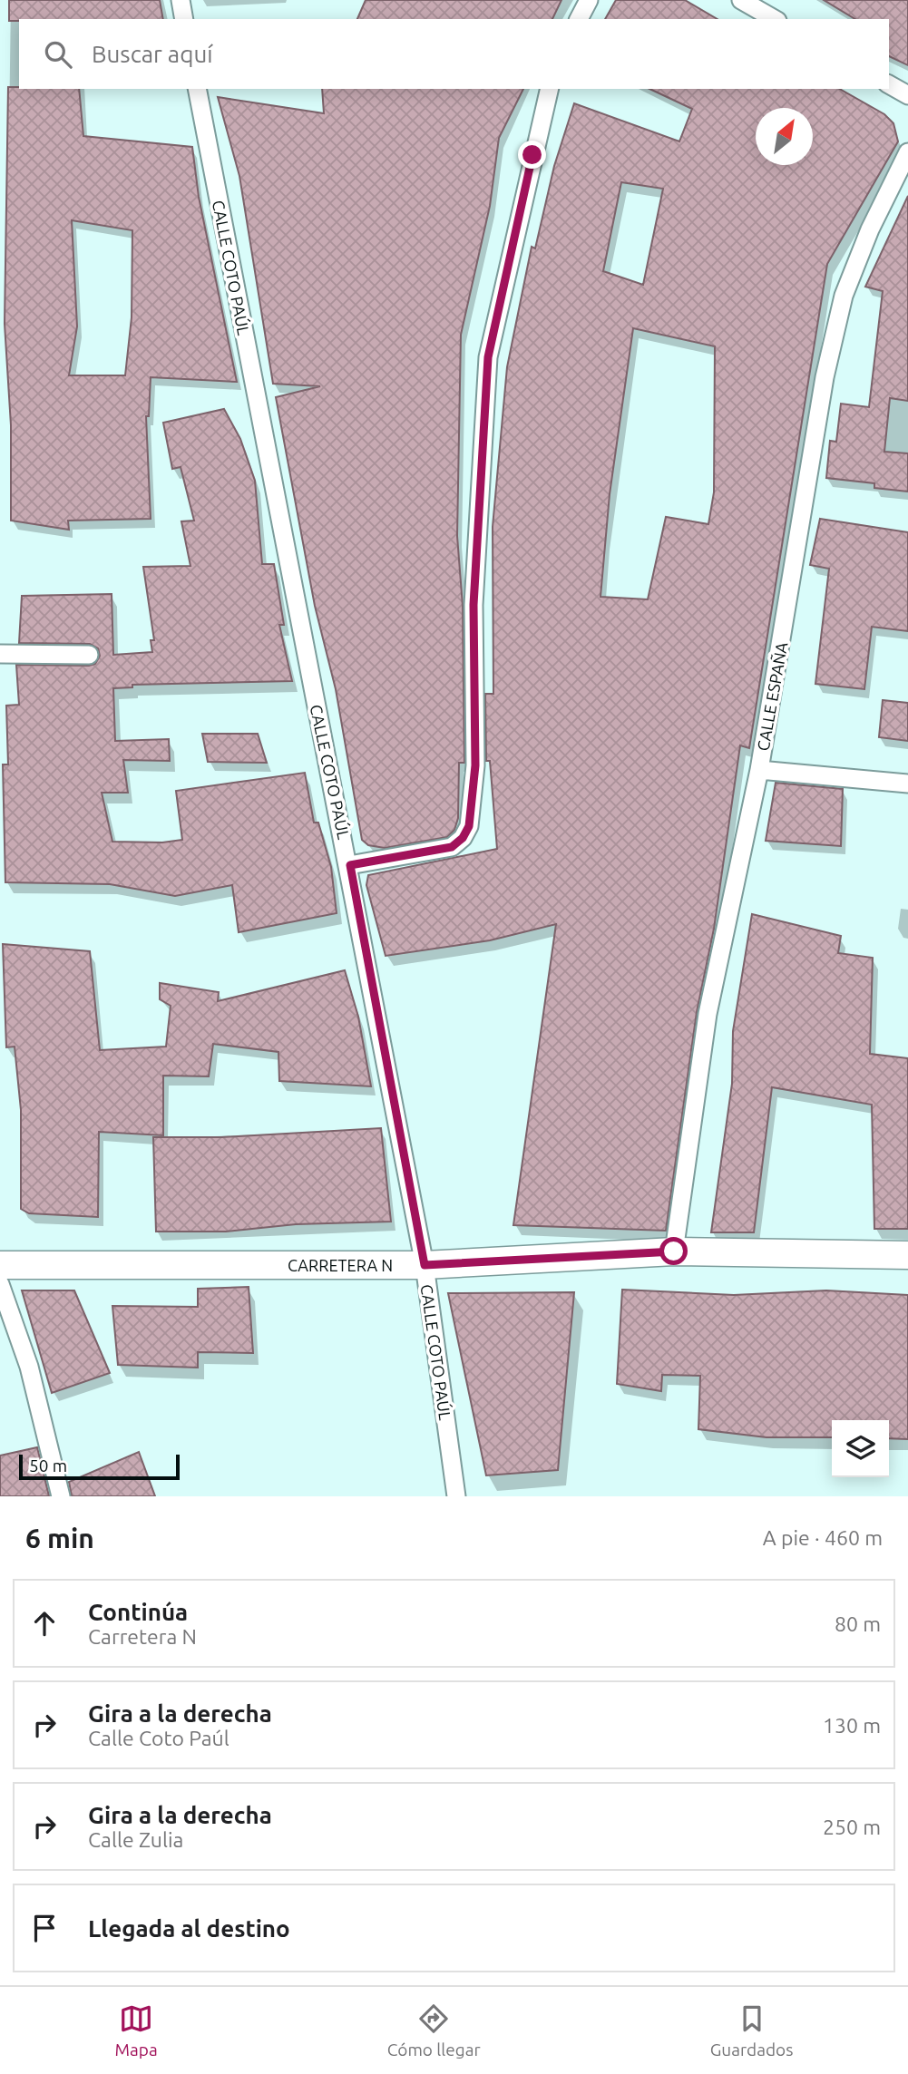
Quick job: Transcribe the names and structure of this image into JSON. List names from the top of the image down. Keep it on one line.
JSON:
{"streets":{"main road":["CARRETERA N"],"street":["CALLE COTO PAÚL","CALLE ESPAÑA"]},"crossings":[["CALLE COTO PAÚL","CARRETERA N"],["CALLE ESPAÑA","CARRETERA N"]],"scale_bar":"50 m","north":"top right","page":{"search":"Buscar aquí","scale":"50 m","heading":["6 min","A pie · 460 m"],"list":[["Continúa","Carretera N","80 m"],["Gira a la derecha","Calle Coto Paúl","130 m"],["Gira a la derecha","Calle Zulia","250 m"],"Llegada al destino"],"nav":["Mapa","Cómo llegar","Guardados"]}}
